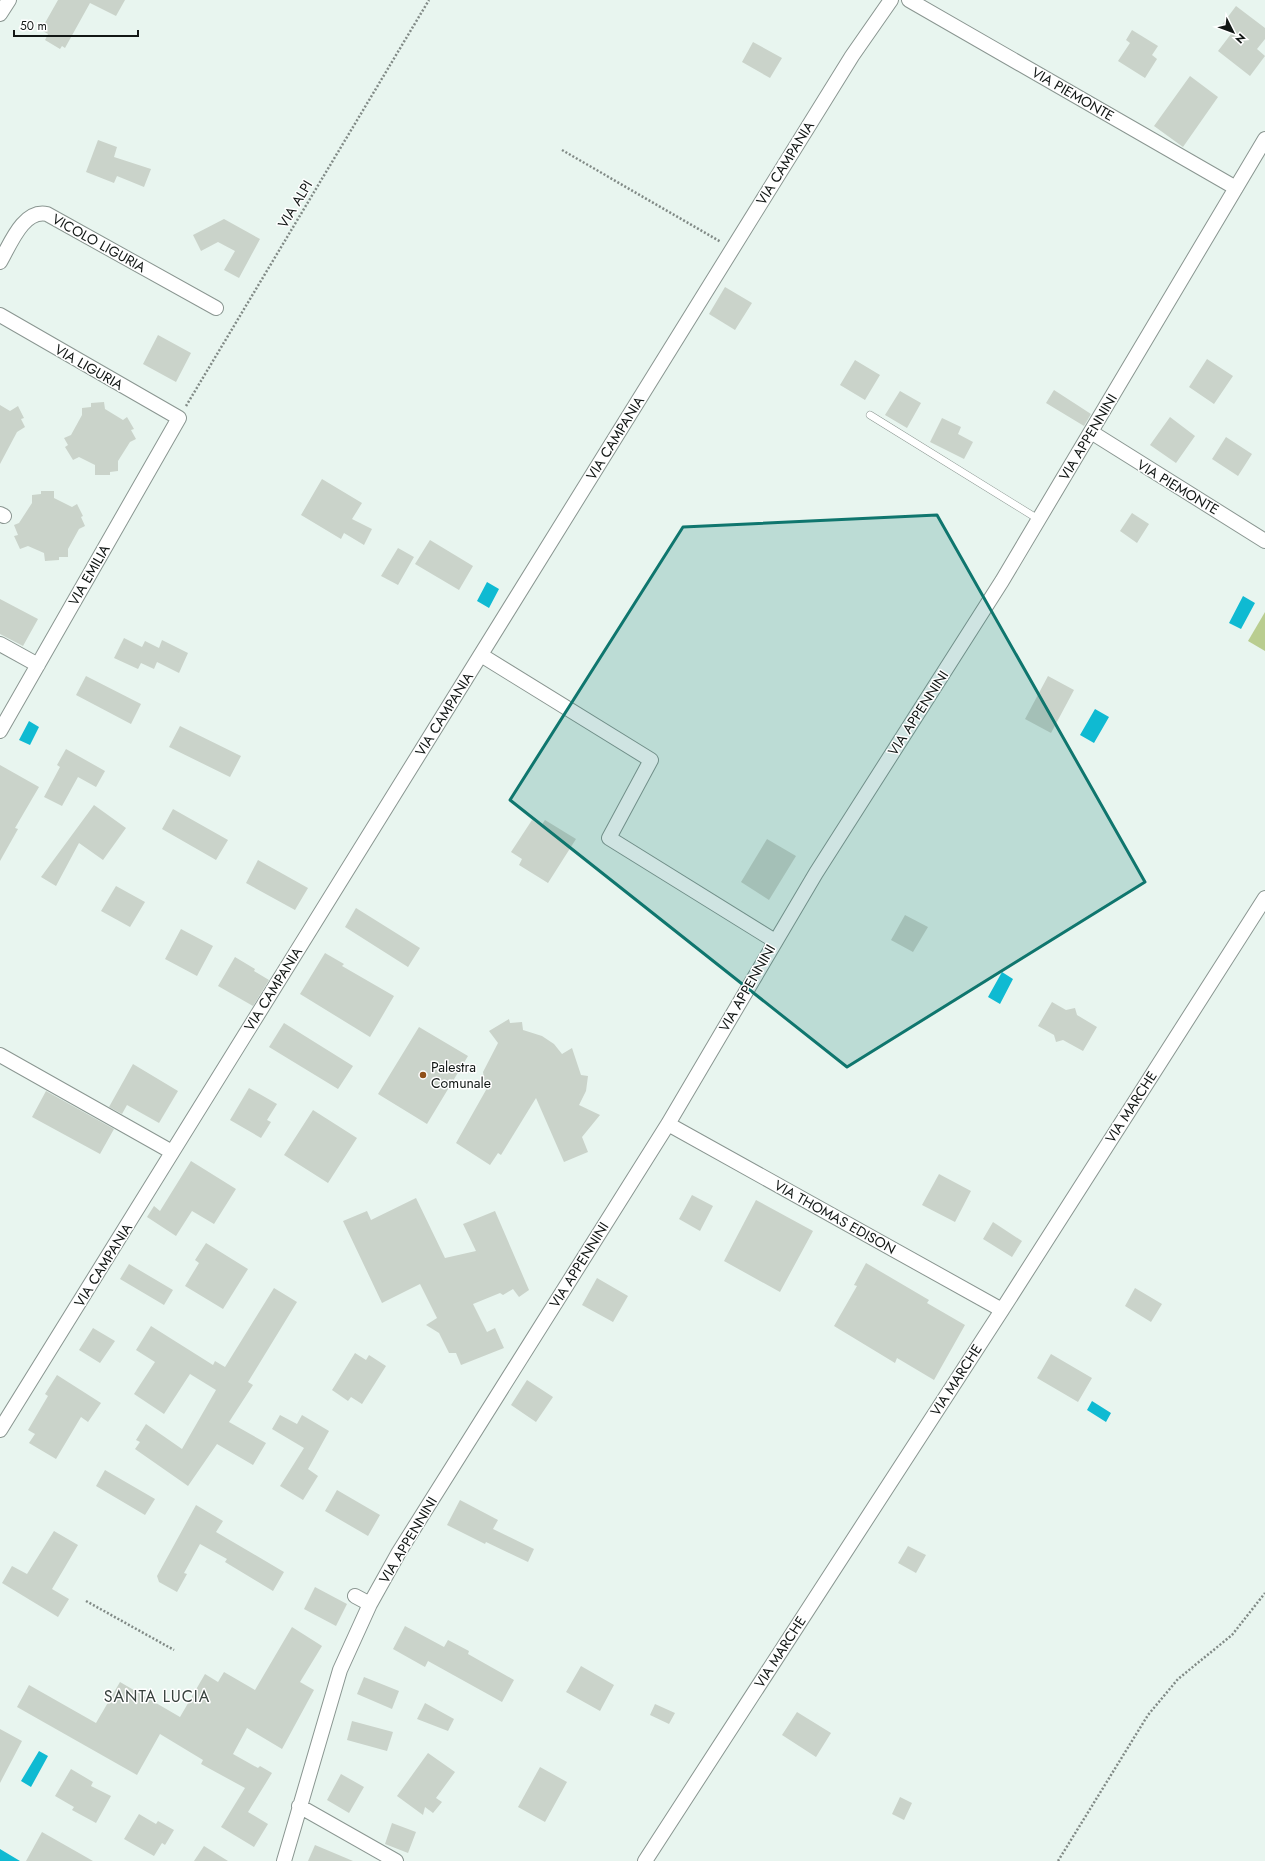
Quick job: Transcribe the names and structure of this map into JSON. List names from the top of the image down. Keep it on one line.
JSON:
{"streets":{"street":["VIA PIEMONTE","VIA CAMPANIA","VICOLO LIGURIA","VIA LIGURIA","VIA APPENNINI","VIA EMILIA","VIA MARCHE","VIA THOMAS EDISON"],"path":["VIA ALPI"]},"crossings":[["VIA PIEMONTE","VIA APPENNINI"],["VIA ALPI","VIA LIGURIA"],["VIA ALPI","VIA EMILIA"],["VIA LIGURIA","VIA EMILIA"],["VIA APPENNINI","VIA THOMAS EDISON"],["VIA MARCHE","VIA THOMAS EDISON"]],"districts":["SANTA LUCIA"],"places":["Palestra Comunale"],"scale_bar":"50 m","north":"bottom right"}
